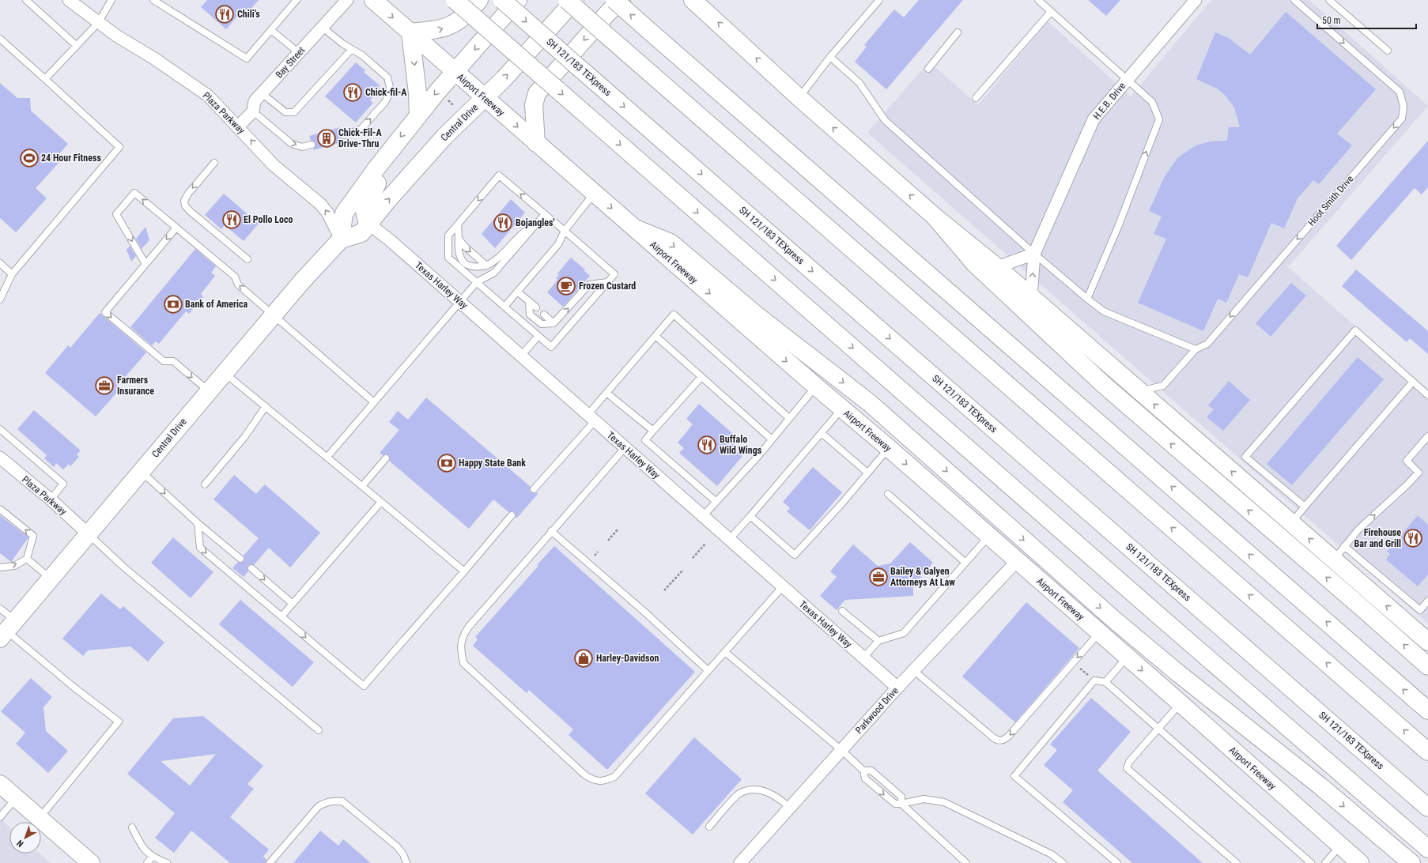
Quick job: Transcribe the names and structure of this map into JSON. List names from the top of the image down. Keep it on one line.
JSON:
{"streets":{"main road":["SH 121/183 TEXpress","Airport Freeway","Central Drive"],"street":["Bay Street","H.E.B. Drive","Plaza Parkway","Texas Harley Way","Parkwood Drive"],"lane":["Hoot Smith Drive"]},"crossings":[["Bay Street","Plaza Parkway"],["Airport Freeway","Central Drive"],["Airport Freeway","Parkwood Drive"],["Plaza Parkway","Central Drive"],["Central Drive","Texas Harley Way"],["Texas Harley Way","Parkwood Drive"]],"places":{"restaurant":["Chili’s","Chick-fil-A","El Pollo Loco","Bojangles'","Buffalo Wild Wings","Firehouse Bar and Grill"],"building":["Chick-Fil-A Drive-Thru"],"sports":["24 Hour Fitness"],"cafe":["Frozen Custard"],"bank":["Bank of America","Happy State Bank"],"office":["Farmers Insurance","Bailey & Galyen Attorneys At Law"],"shop":["Harley-Davidson"]},"scale_bar":"50 m","north":"bottom left"}
